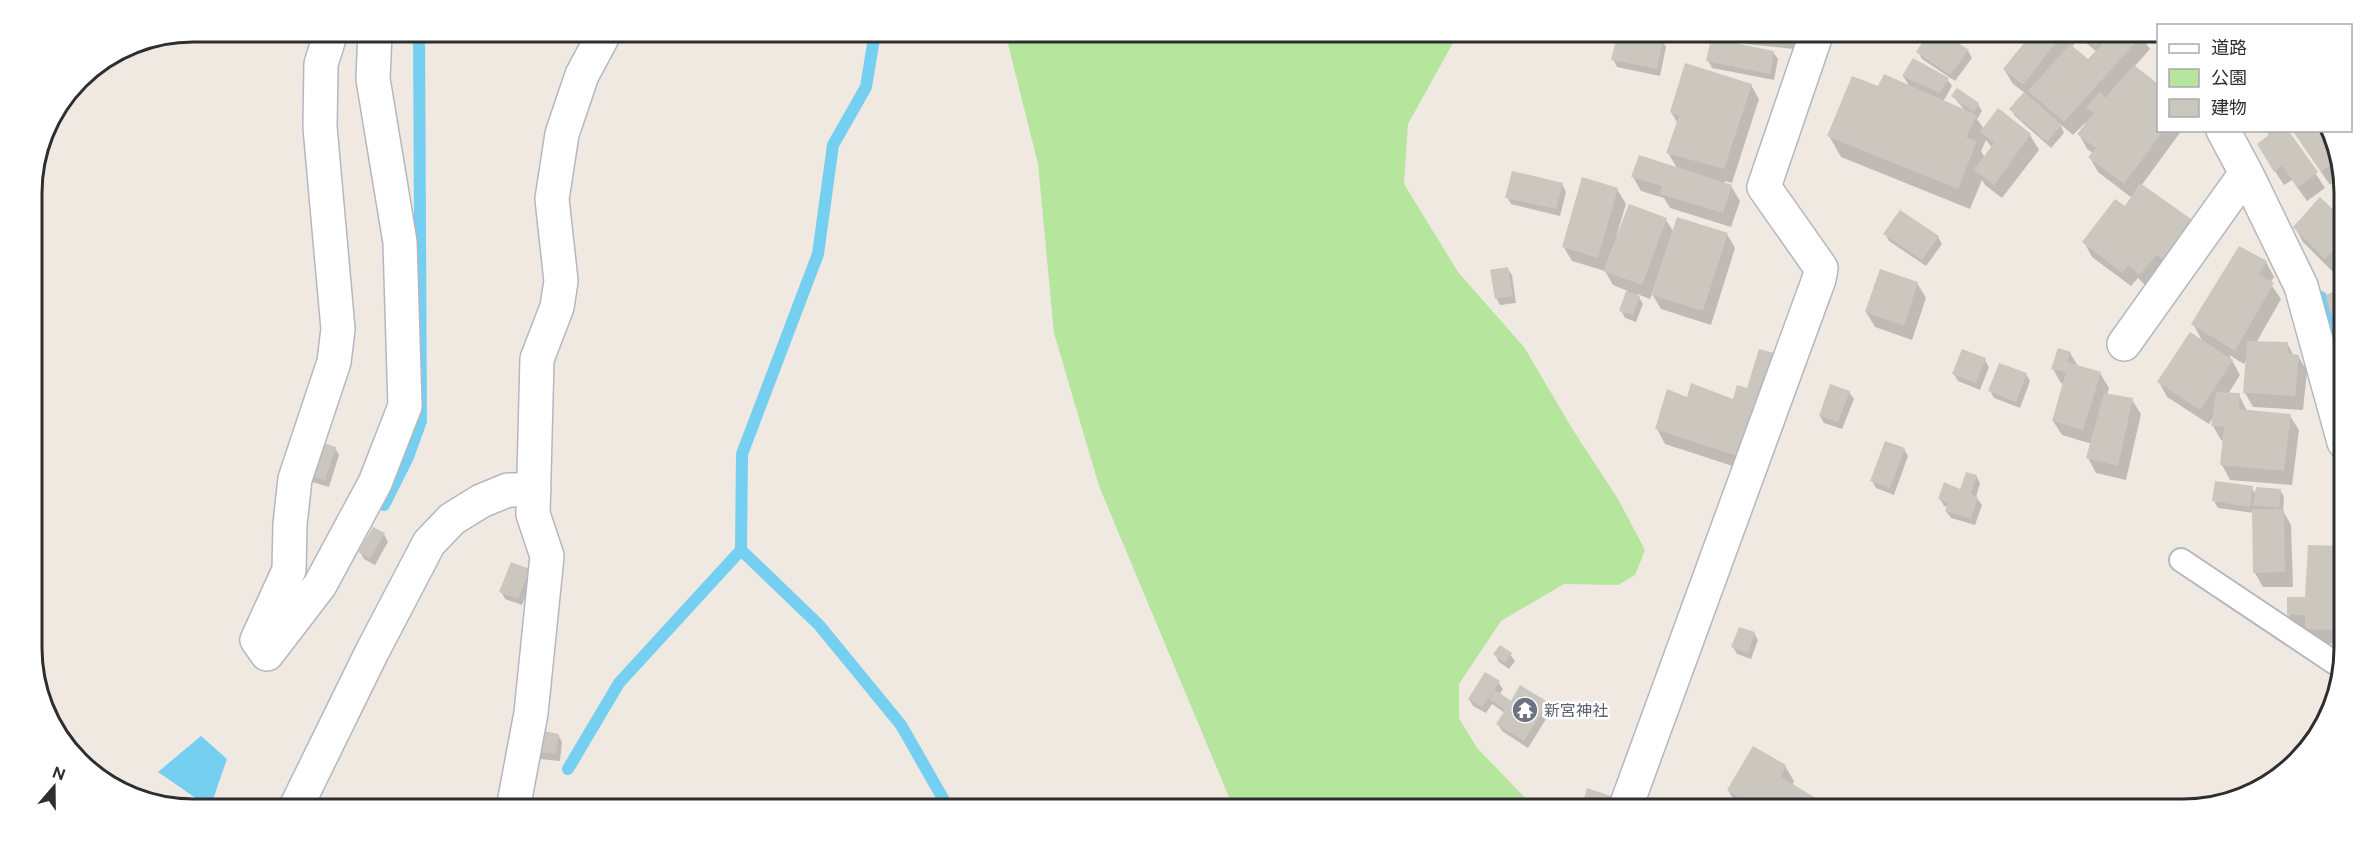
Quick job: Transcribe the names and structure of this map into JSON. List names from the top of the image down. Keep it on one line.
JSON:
{"places":{"temple":["新宮神社"]},"legend":["道路","公園","建物"],"north":"top"}
